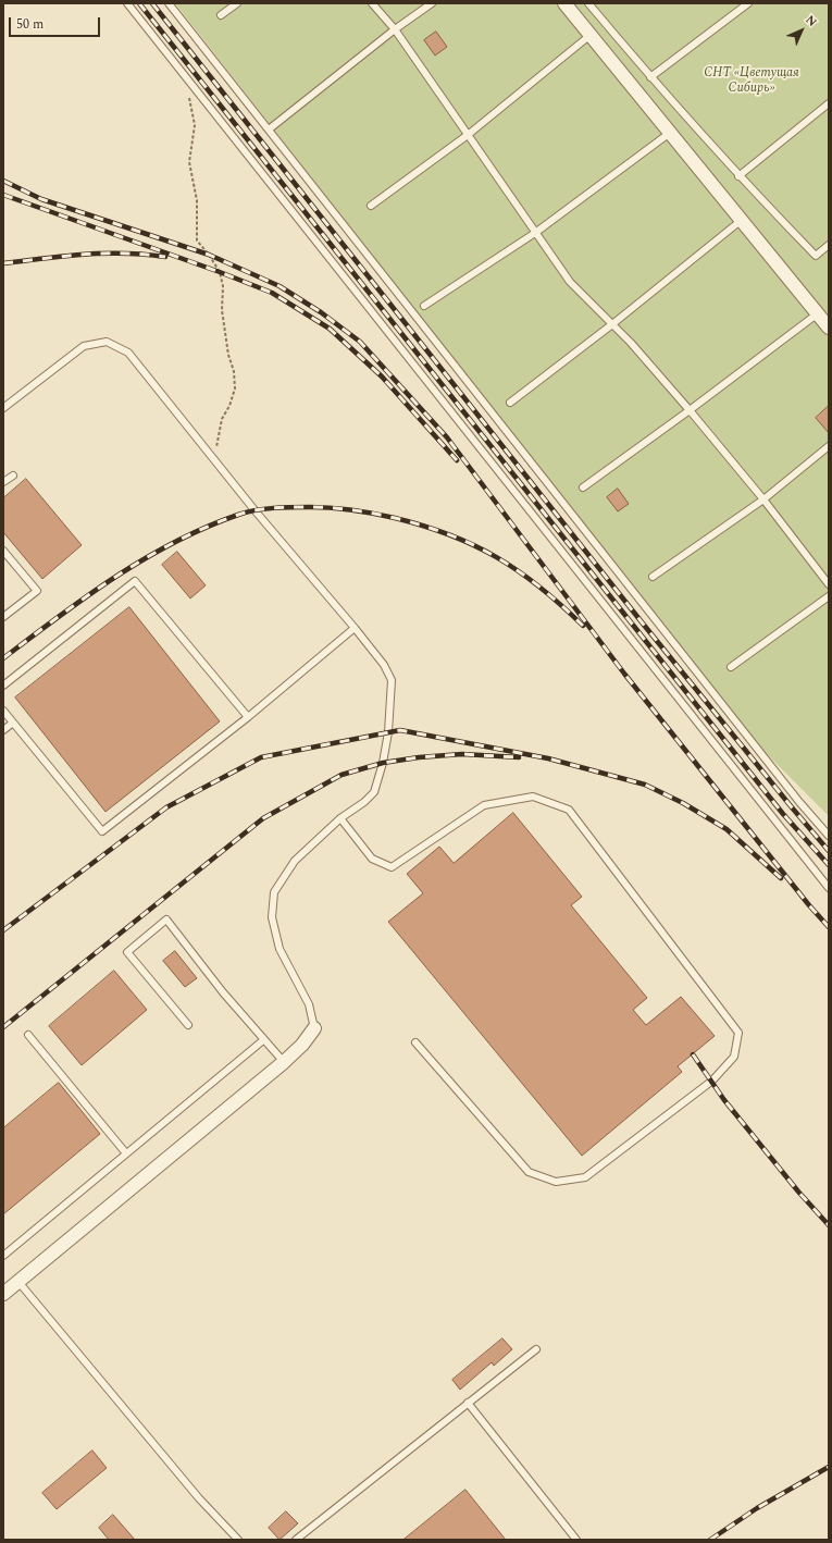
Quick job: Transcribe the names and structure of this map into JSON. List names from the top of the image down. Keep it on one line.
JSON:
{"parks":["СНТ «Цветущая Сибирь»"],"scale_bar":"50 m","north":"top right"}
